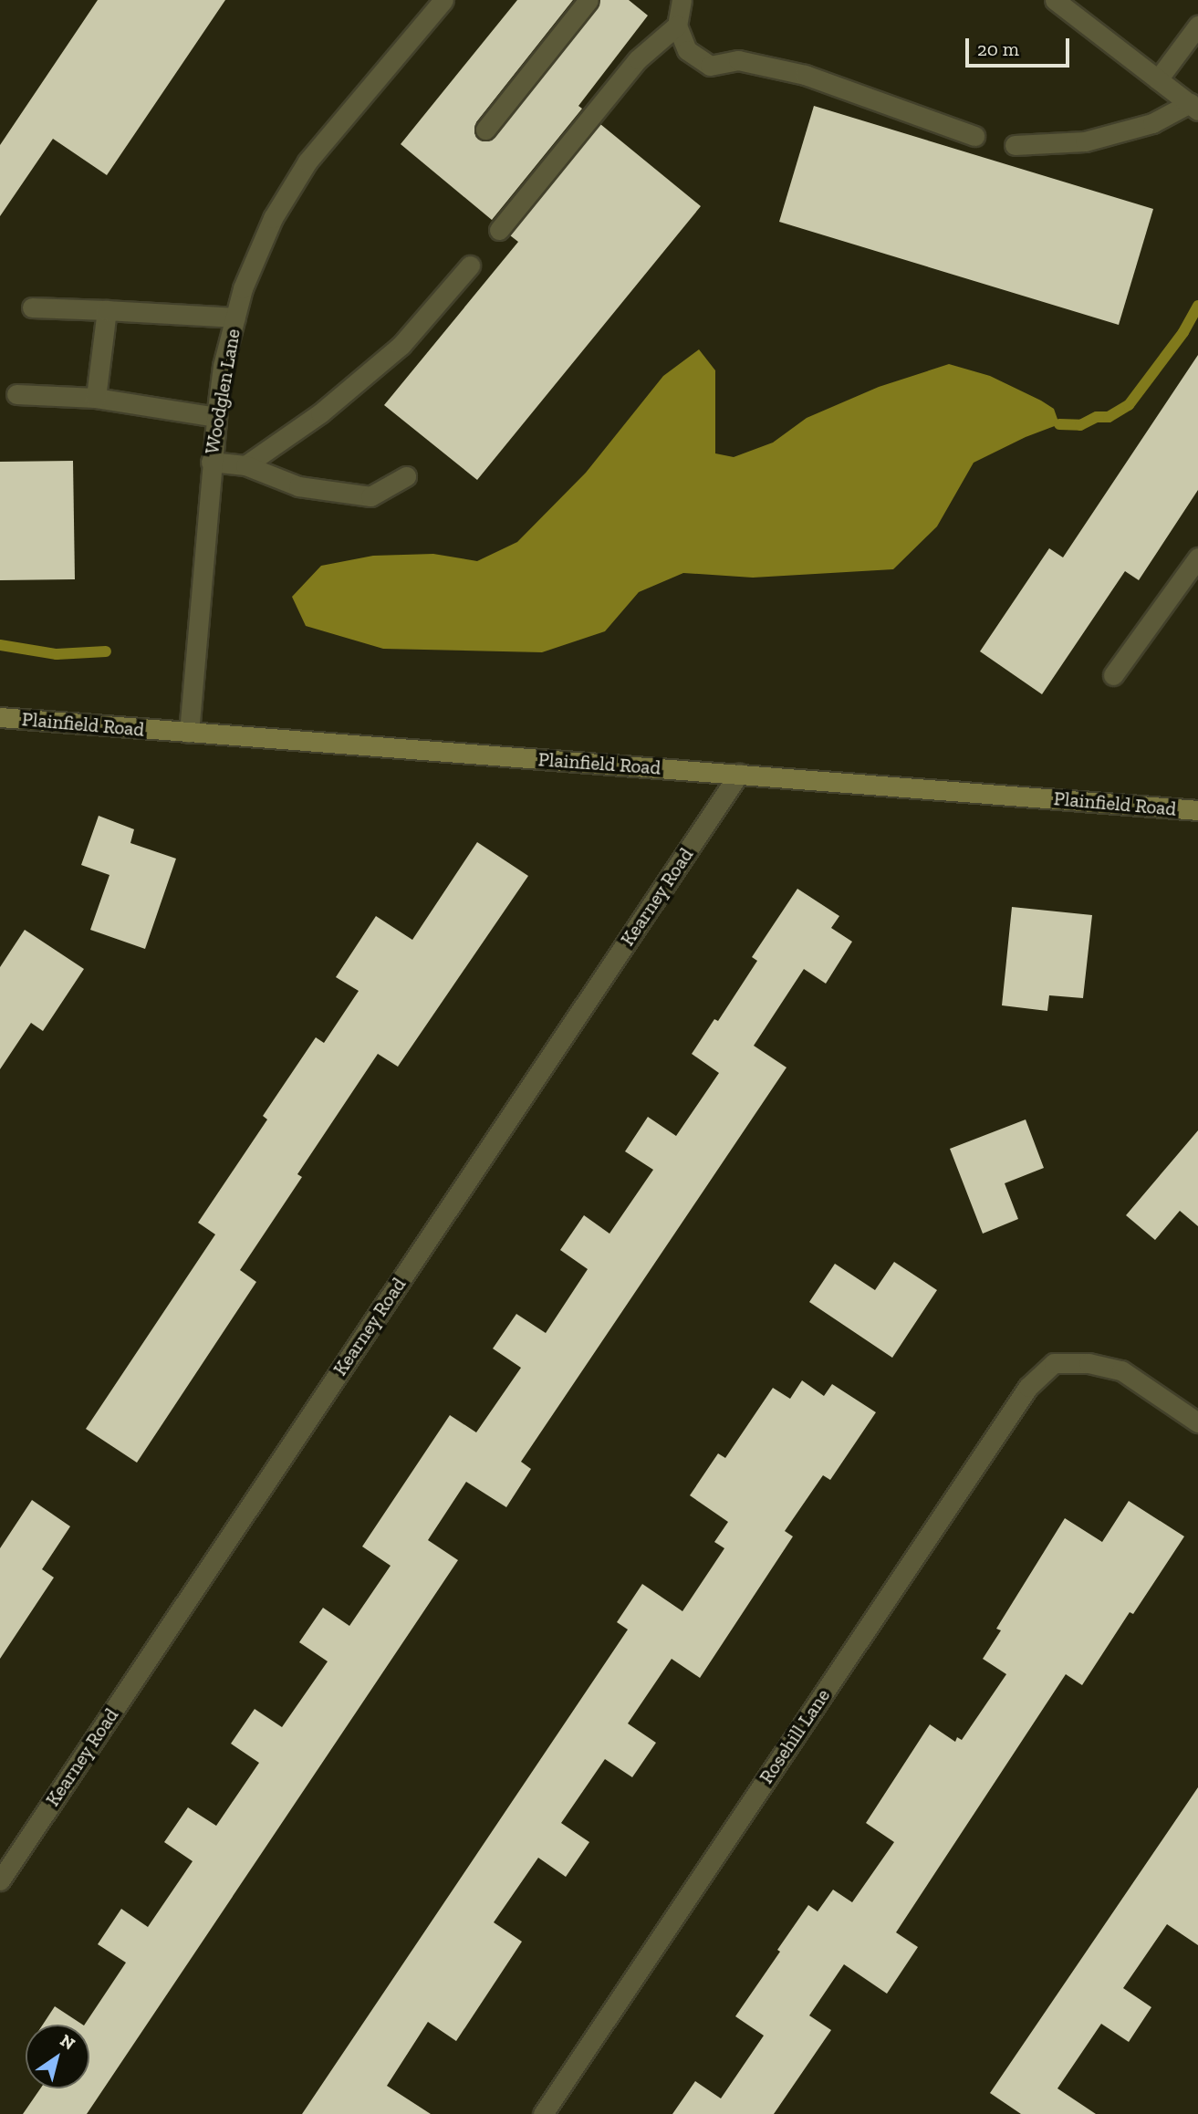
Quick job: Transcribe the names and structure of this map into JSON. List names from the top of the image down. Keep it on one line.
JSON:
{"streets":{"main road":["Plainfield Road"],"street":["Woodglen Lane","Kearney Road","Rosehill Lane"]},"crossings":[["Woodglen Lane","Plainfield Road"],["Plainfield Road","Kearney Road"]],"scale_bar":"20 m","north":"top right"}
